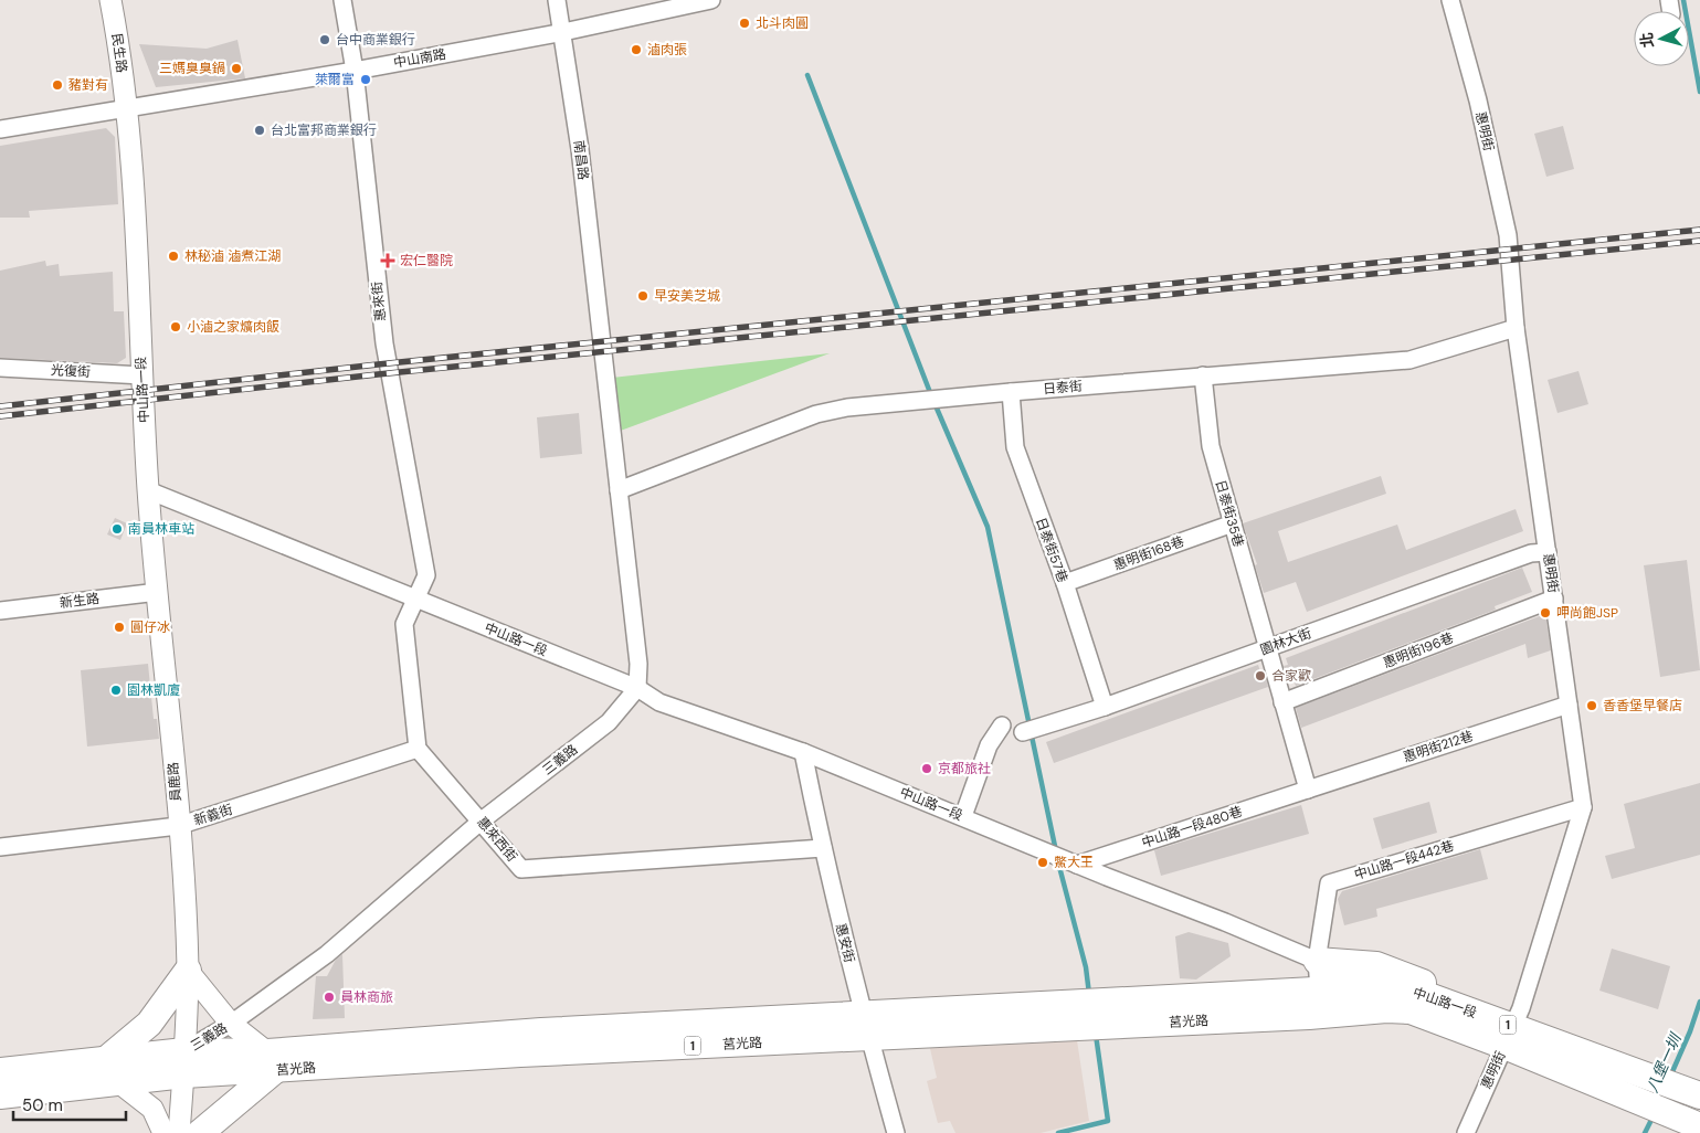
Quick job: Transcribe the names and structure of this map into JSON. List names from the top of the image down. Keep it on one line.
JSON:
{"streets":{"main road":["中山路一段","莒光路","1"],"street":["民生路","中山南路","惠明街","南昌路","惠來街","光復街","日泰街","日泰街35巷","日泰街57巷","惠明街168巷","新生路","園林大街","惠明街196巷","惠明街212巷","三義路","員鹿路","新義街","中山路一段480巷","惠來西街","中山路一段442巷","惠安街"]},"crossings":[["民生路","中山南路"],["民生路","中山路一段"],["中山南路","南昌路"],["中山南路","惠來街"],["中山南路","中山路一段"],["惠明街","日泰街"],["惠明街","中山路一段"],["惠明街","園林大街"],["惠明街","惠明街196巷"],["惠明街","惠明街212巷"],["惠明街","中山路一段442巷"],["南昌路","日泰街"],["惠來街","中山路一段"],["光復街","中山路一段"],["日泰街","日泰街35巷"],["日泰街","日泰街57巷"],["中山路一段","三義路"],["中山路一段","員鹿路"],["中山路一段","中山路一段480巷"],["中山路一段","中山路一段442巷"],["中山路一段","惠安街"],["中山路一段","莒光路"],["日泰街35巷","惠明街168巷"],["日泰街35巷","園林大街"],["日泰街35巷","惠明街196巷"],["日泰街35巷","惠明街212巷"],["日泰街35巷","中山路一段480巷"],["日泰街57巷","惠明街168巷"],["日泰街57巷","園林大街"],["新生路","員鹿路"],["惠明街212巷","中山路一段480巷"],["三義路","員鹿路"],["三義路","惠來西街"],["三義路","莒光路"],["員鹿路","新義街"],["員鹿路","莒光路"],["新義街","惠來西街"],["惠來西街","惠安街"],["中山路一段442巷","莒光路"],["惠安街","莒光路"]],"water":["八堡一圳"],"places":{"other":["北斗肉圓","台中商業銀行","滷肉張","三媽臭臭鍋","萊爾富","豬對有","台北富邦商業銀行","林秘滷 滷煮江湖","早安美芝城","小滷之家爌肉飯","南員林車站","呷尚飽JSP","圓仔冰","合家歡","園林凱廈","香香堡早餐店","京都旅社","鱉大王","員林商旅"],"health":["宏仁醫院"]},"scale_bar":"50 m","north":"left"}
